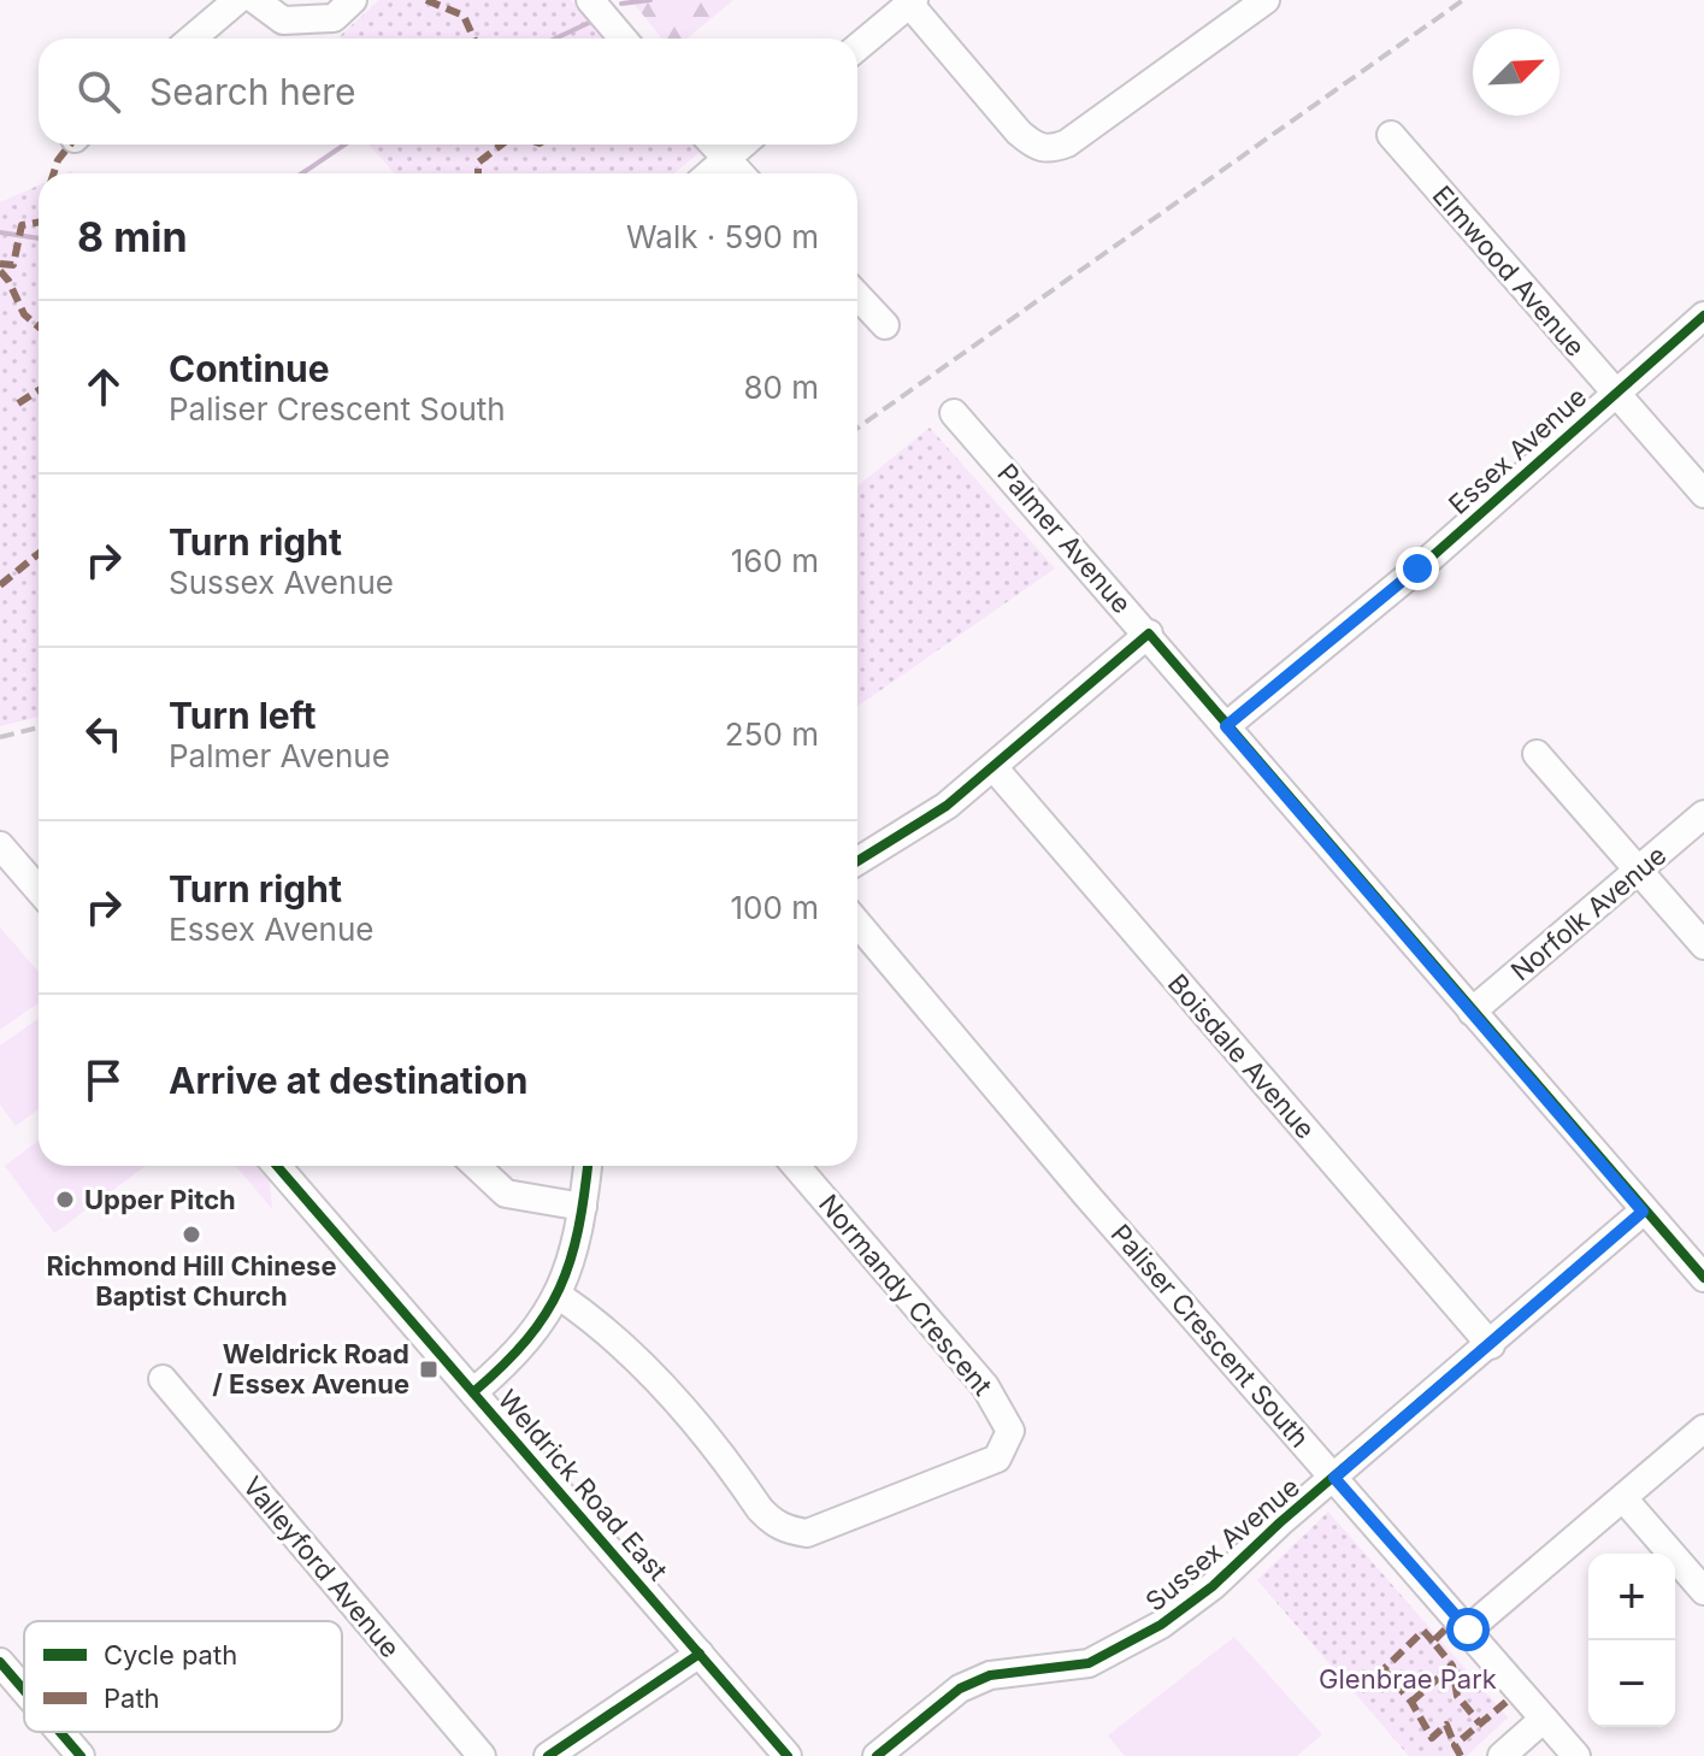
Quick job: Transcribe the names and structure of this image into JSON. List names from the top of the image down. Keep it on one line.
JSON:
{"streets":{"street":["Elmwood Avenue","Essex Avenue","Palmer Avenue","Norfolk Avenue","Boisdale Avenue","Normandy Crescent","Paliser Crescent South","Weldrick Road East","Sussex Avenue","Valleyford Avenue"]},"crossings":[["Elmwood Avenue","Essex Avenue"],["Essex Avenue","Palmer Avenue"],["Palmer Avenue","Norfolk Avenue"],["Palmer Avenue","Sussex Avenue"],["Boisdale Avenue","Sussex Avenue"],["Paliser Crescent South","Sussex Avenue"]],"parks":["Glenbrae Park"],"places":{"other":["Upper Pitch","Richmond Hill Chinese Baptist Church"],"transit":["Weldrick Road / Essex Avenue"]},"legend":["Cycle path","Path"],"north":"top right","page":{"search":"Search here","heading":["8 min","Walk · 590 m"],"list":[["Continue","Paliser Crescent South","80 m"],["Turn right","Sussex Avenue","160 m"],["Turn left","Palmer Avenue","250 m"],["Turn right","Essex Avenue","100 m"],"Arrive at destination"],"map_buttons":["+","−"]}}
